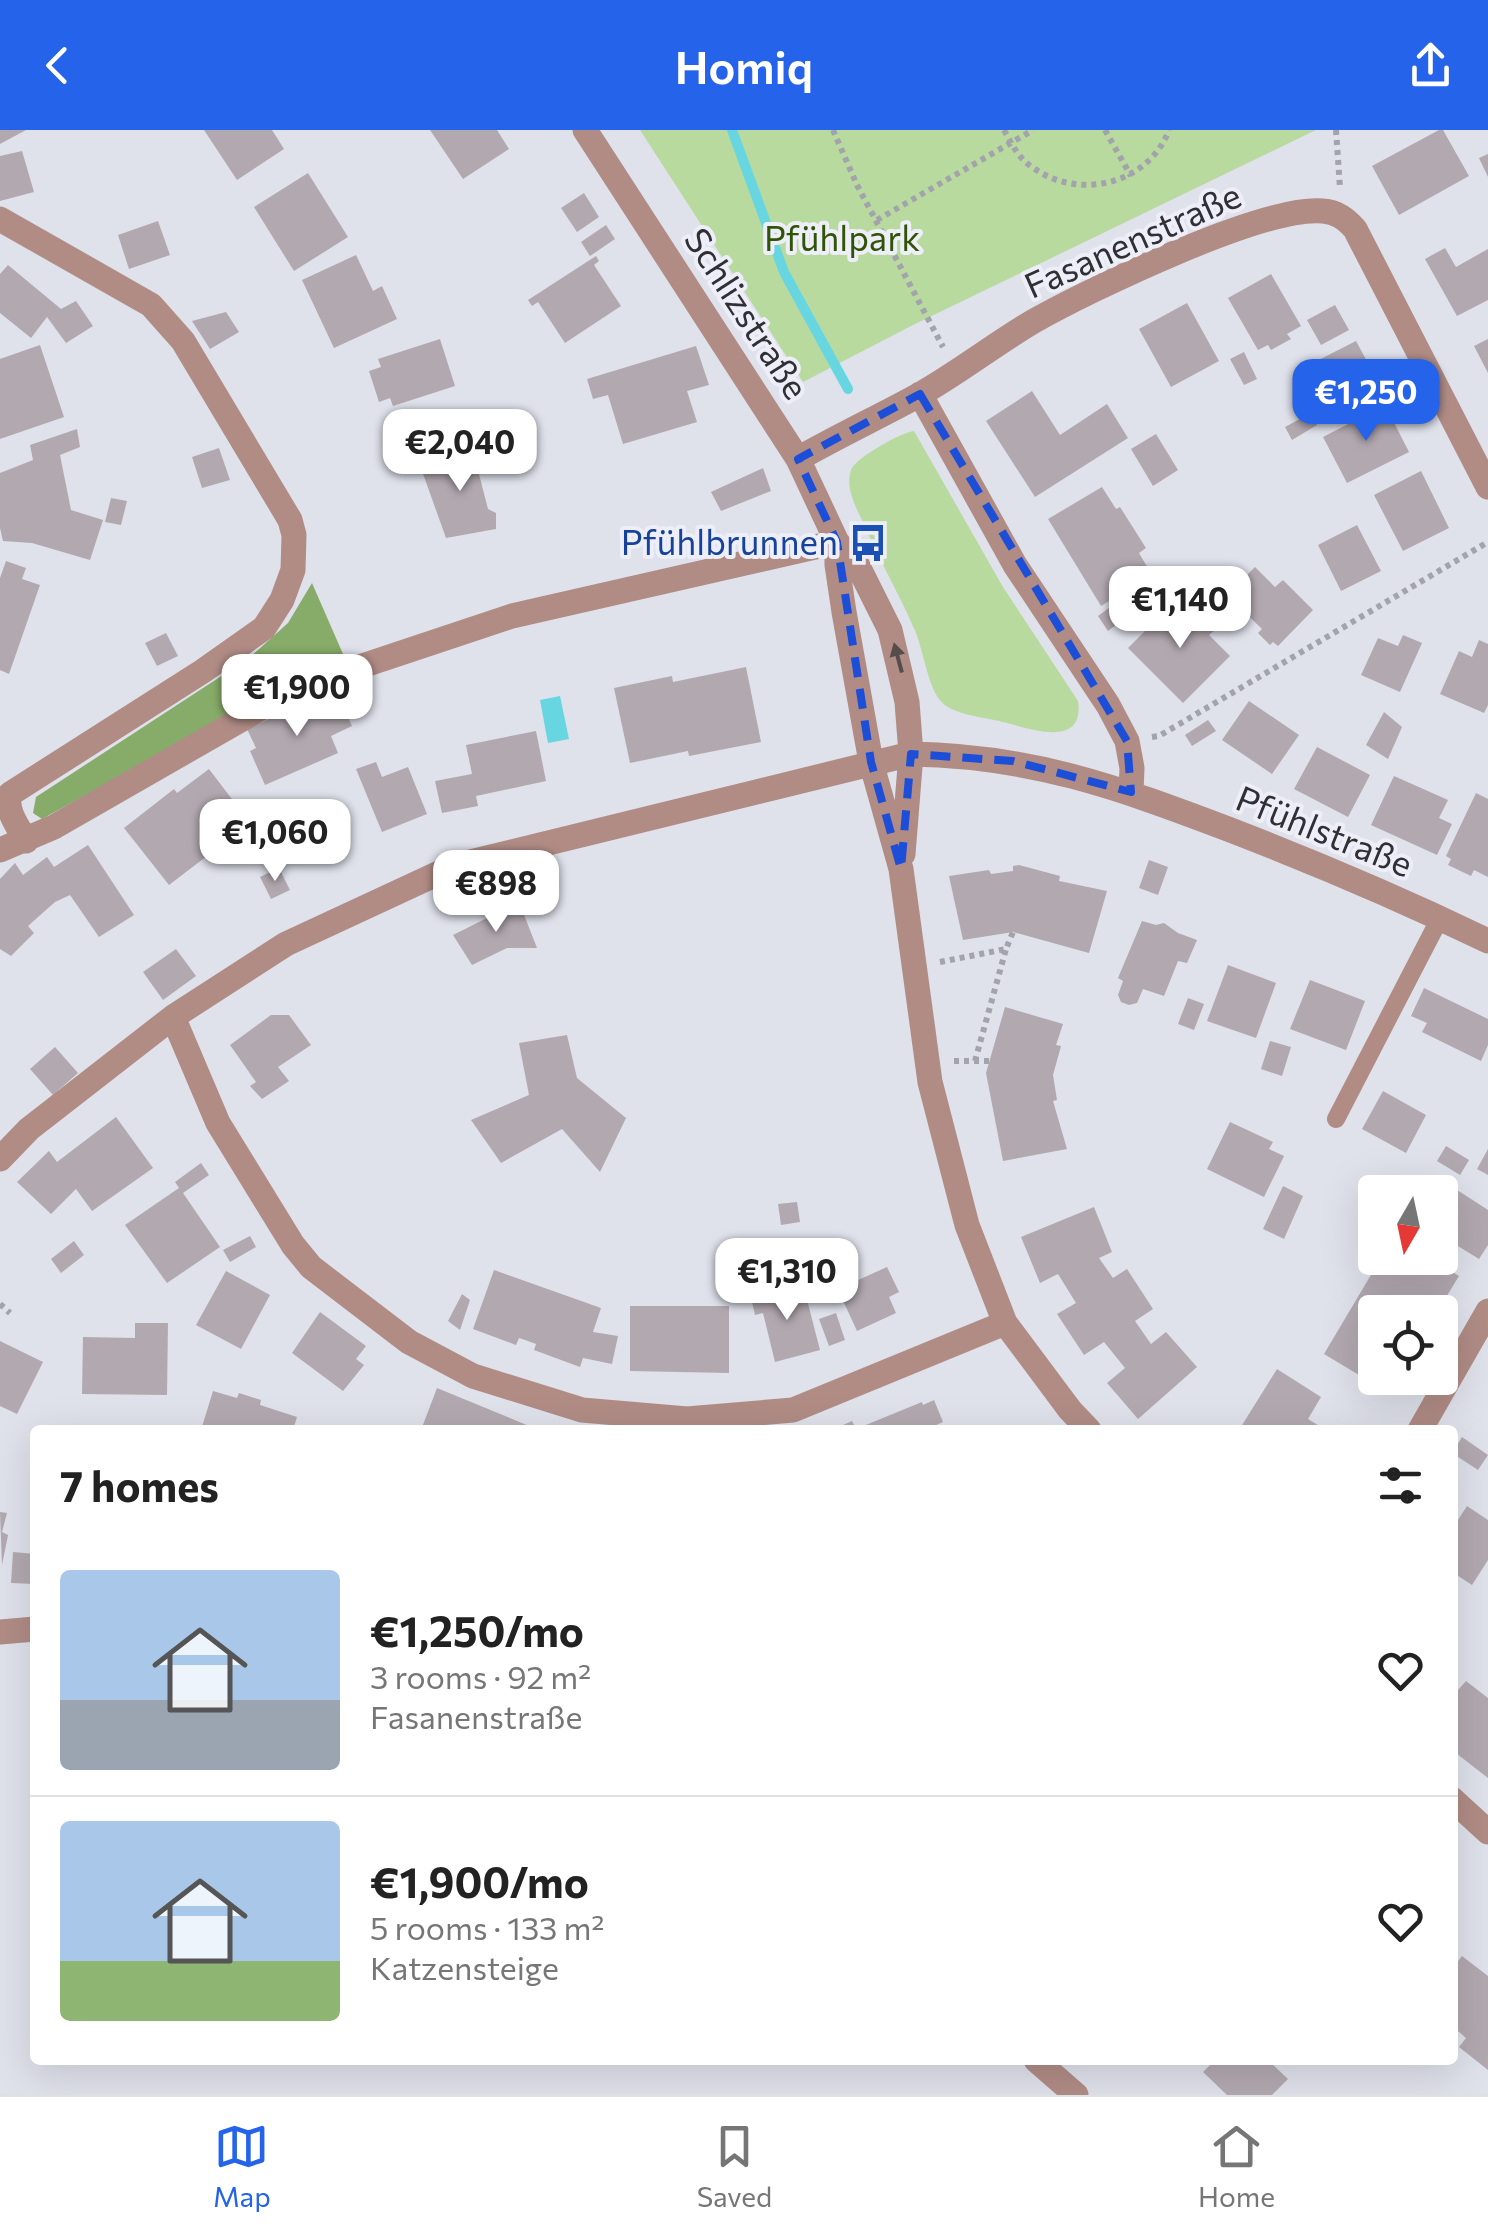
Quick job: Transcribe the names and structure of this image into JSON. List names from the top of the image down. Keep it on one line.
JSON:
{"streets":{"street":["Fasanenstraße","Schlizstraße","Pfühlstraße"]},"crossings":[["Fasanenstraße","Schlizstraße"],["Schlizstraße","Pfühlstraße"]],"parks":["Pfühlpark"],"places":{"bus stop":["Pfühlbrunnen"]},"north":"bottom","page":{"header":"Homiq","price":["€1,250","€2,040","€1,140","€1,900","€1,060","€898","€1,310"],"heading":"7 homes","list":[{"name":"€1,250/mo","note":"3 rooms · 92 m² · Fasanenstraße"},{"name":"€1,900/mo","note":"5 rooms · 133 m² · Katzensteige"}],"tabs":["Map","Saved","Home"]}}
